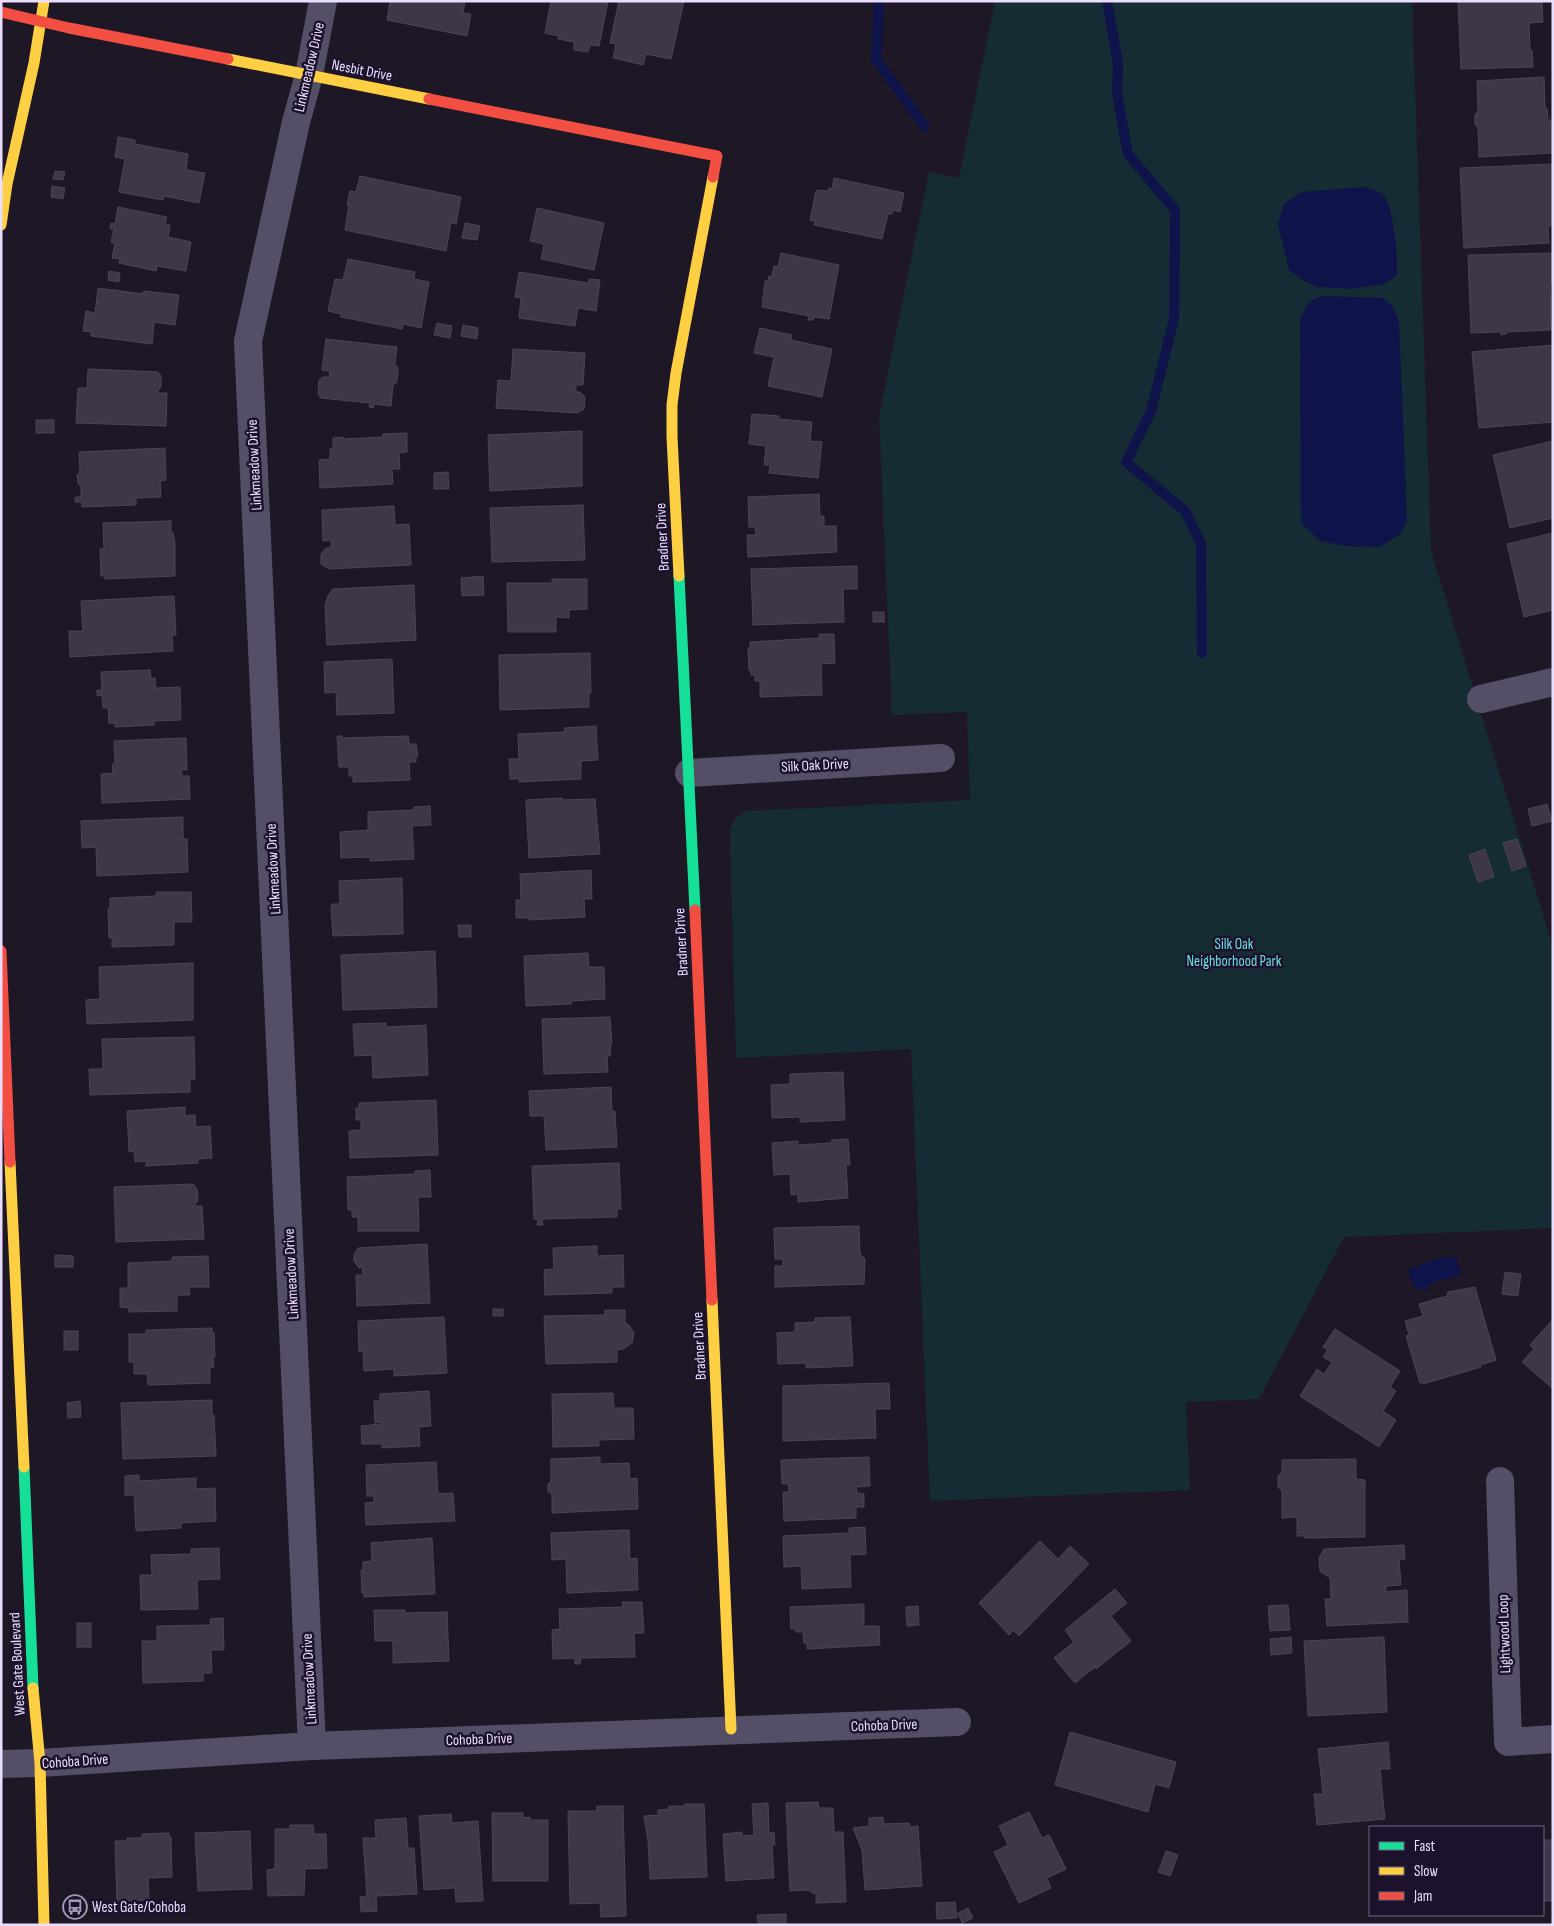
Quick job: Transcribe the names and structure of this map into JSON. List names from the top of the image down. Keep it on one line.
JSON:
{"streets":{"street":["Linkmeadow Drive","Nesbit Drive","Bradner Drive","Silk Oak Drive","Lightwood Loop","West Gate Boulevard","Cohoba Drive"]},"crossings":[["Linkmeadow Drive","Nesbit Drive"],["Linkmeadow Drive","Cohoba Drive"],["Nesbit Drive","Bradner Drive"],["Bradner Drive","Silk Oak Drive"],["Bradner Drive","Cohoba Drive"],["West Gate Boulevard","Cohoba Drive"]],"parks":["Silk Oak Neighborhood Park"],"places":{"bus stop":["West Gate/Cohoba"]},"legend":["Fast","Slow","Jam"]}
